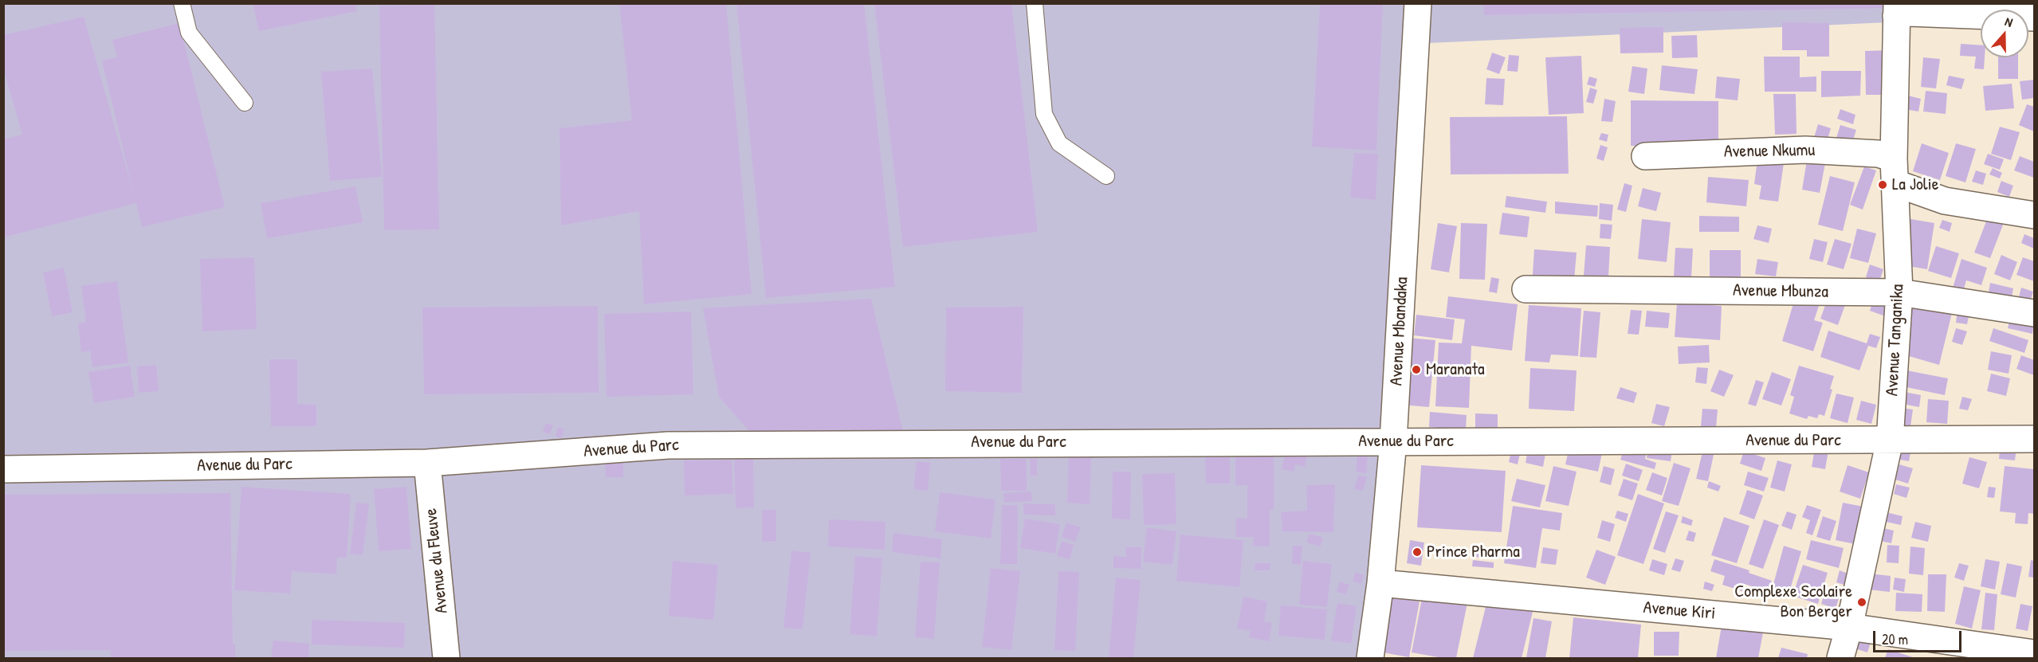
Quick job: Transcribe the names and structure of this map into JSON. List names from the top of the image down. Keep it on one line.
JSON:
{"streets":{"street":["Avenue Nkumu","Avenue Mbunza","Avenue Mbandaka","Avenue Tanganika","Avenue du Parc","Avenue du Fleuve","Avenue Kiri"]},"crossings":[["Avenue Nkumu","Avenue Tanganika"],["Avenue Mbunza","Avenue Tanganika"],["Avenue Mbandaka","Avenue du Parc"],["Avenue Mbandaka","Avenue Kiri"],["Avenue Tanganika","Avenue du Parc"],["Avenue Tanganika","Avenue Kiri"],["Avenue du Parc","Avenue du Fleuve"]],"places":["La Jolie","Maranata","Prince Pharma","Complexe Scolaire Bon Berger"],"scale_bar":"20 m","north":"top"}
